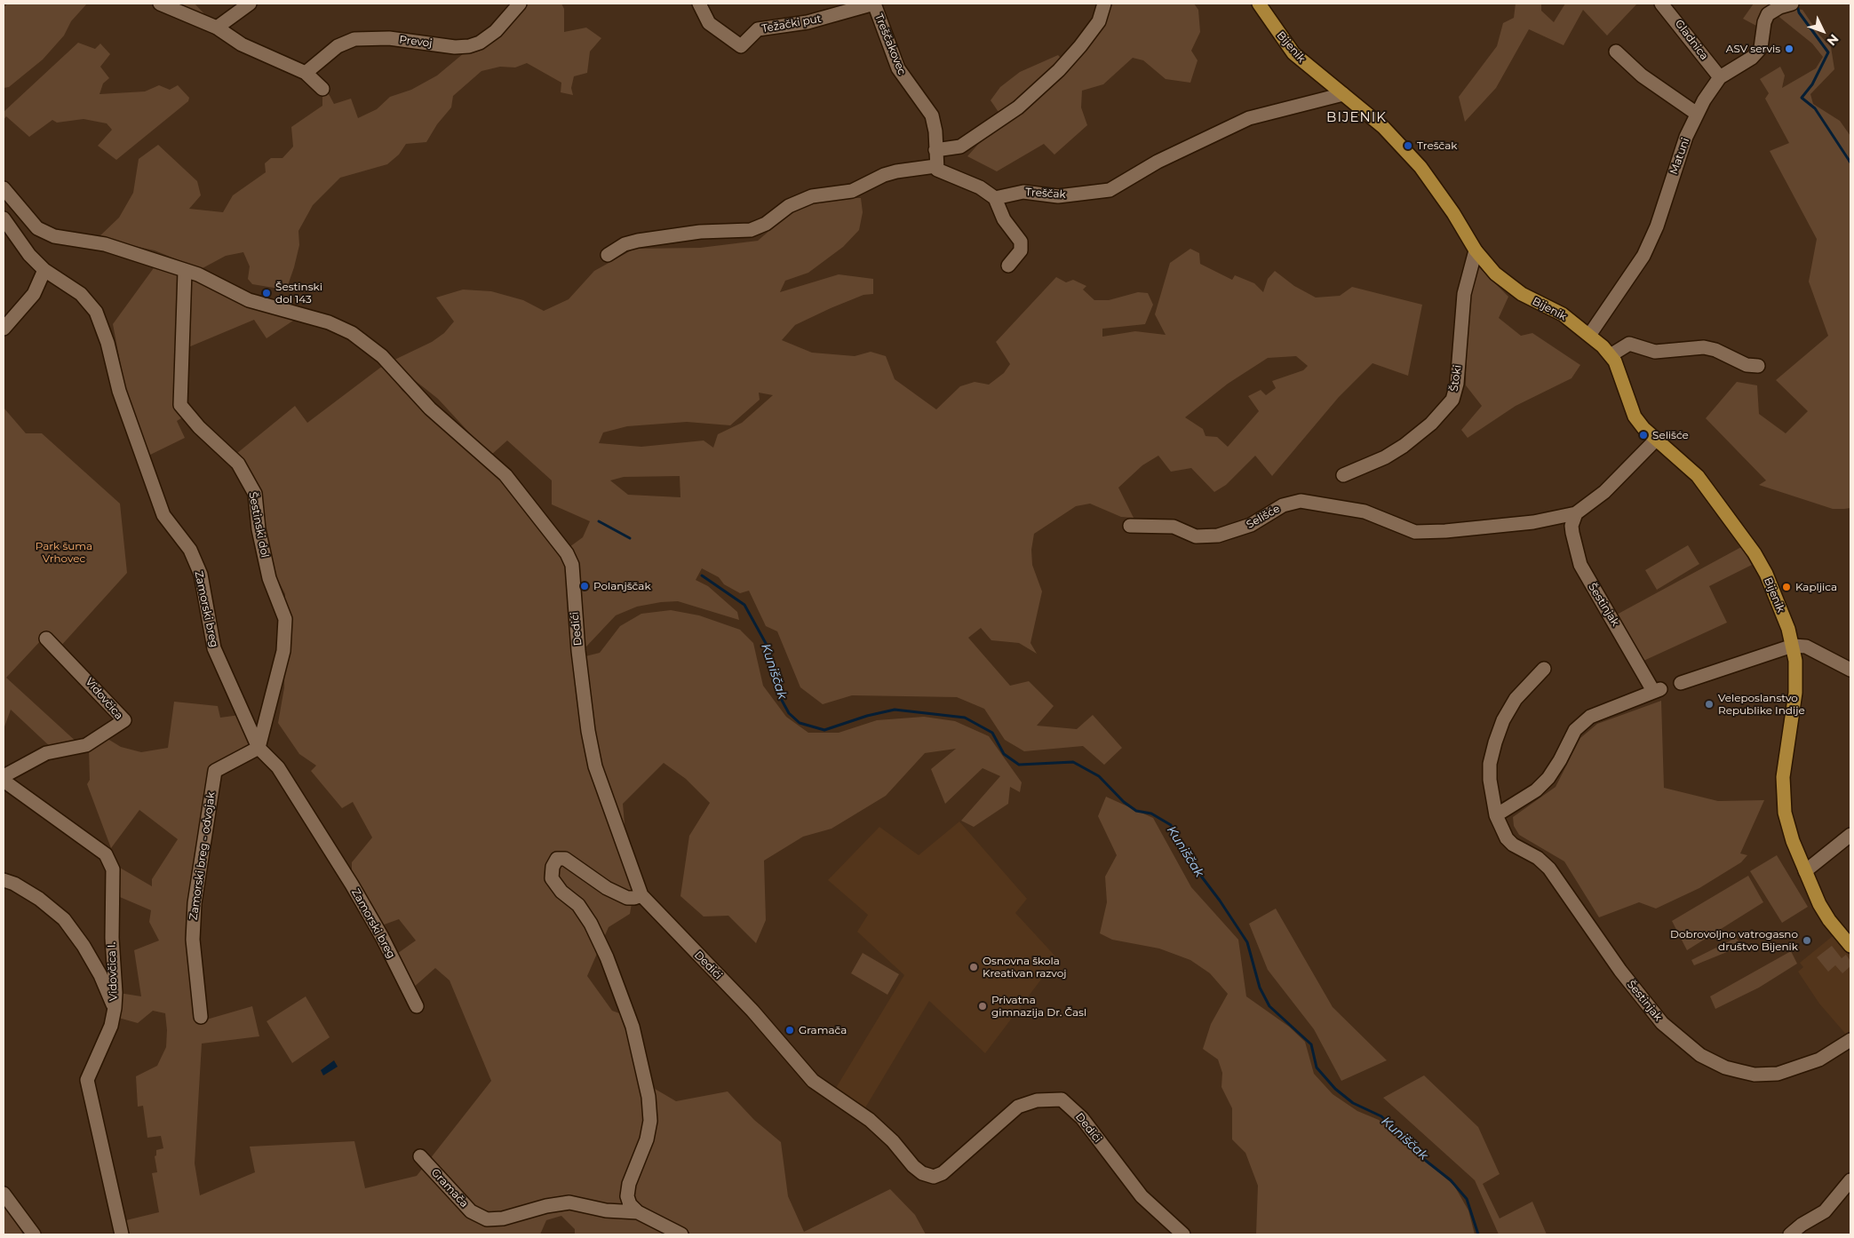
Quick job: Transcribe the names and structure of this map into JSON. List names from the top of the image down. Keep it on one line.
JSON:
{"streets":{"main road":["Bijenik"],"street":["Težački put","Gladnica","Prevoj","Treščakovec","Matuni","Treščak","Štoki","Selišće","Šestinski dol","Šestinjak","Zamorski breg","Dedići","Vidovčica","Zamorski breg - odvojak","Vidovčica I.","Gramača"]},"crossings":[["Težački put","Treščakovec"],["Gladnica","Matuni"],["Bijenik","Matuni"],["Bijenik","Treščak"],["Bijenik","Štoki"],["Bijenik","Selišće"],["Selišće","Šestinjak"],["Šestinski dol","Zamorski breg"],["Šestinski dol","Dedići"],["Šestinski dol","Zamorski breg - odvojak"],["Zamorski breg","Zamorski breg - odvojak"]],"districts":["BIJENIK"],"water":["Kuniščak"],"parks":["Park šuma Vrhovec"],"places":["ASV servis","Treščak","Šestinski dol 143","Selišće","Polanjščak","Kapljica","Veleposlanstvo Republike Indije","Dobrovoljno vatrogasno društvo Bijenik","Osnovna škola Kreativan razvoj","Privatna gimnazija Dr. Časl","Gramača"],"north":"bottom right"}
